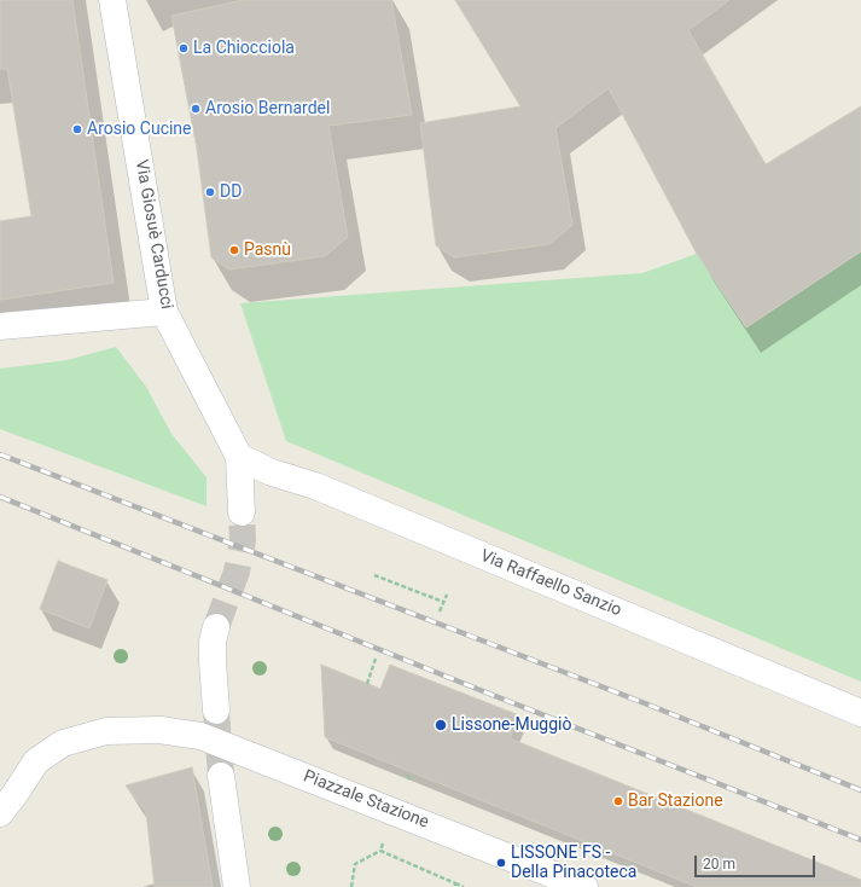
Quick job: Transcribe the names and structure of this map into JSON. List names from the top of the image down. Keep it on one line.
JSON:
{"streets":{"street":["Via Giosuè Carducci","Via Raffaello Sanzio","Piazzale Stazione"]},"crossings":[["Via Giosuè Carducci","Via Raffaello Sanzio"]],"places":["La Chiocciola","Arosio Bernardel","Arosio Cucine","DD","Pasnù","Lissone-Muggiò","Bar Stazione","LISSONE FS - Della Pinacoteca"],"scale_bar":"20 m"}
